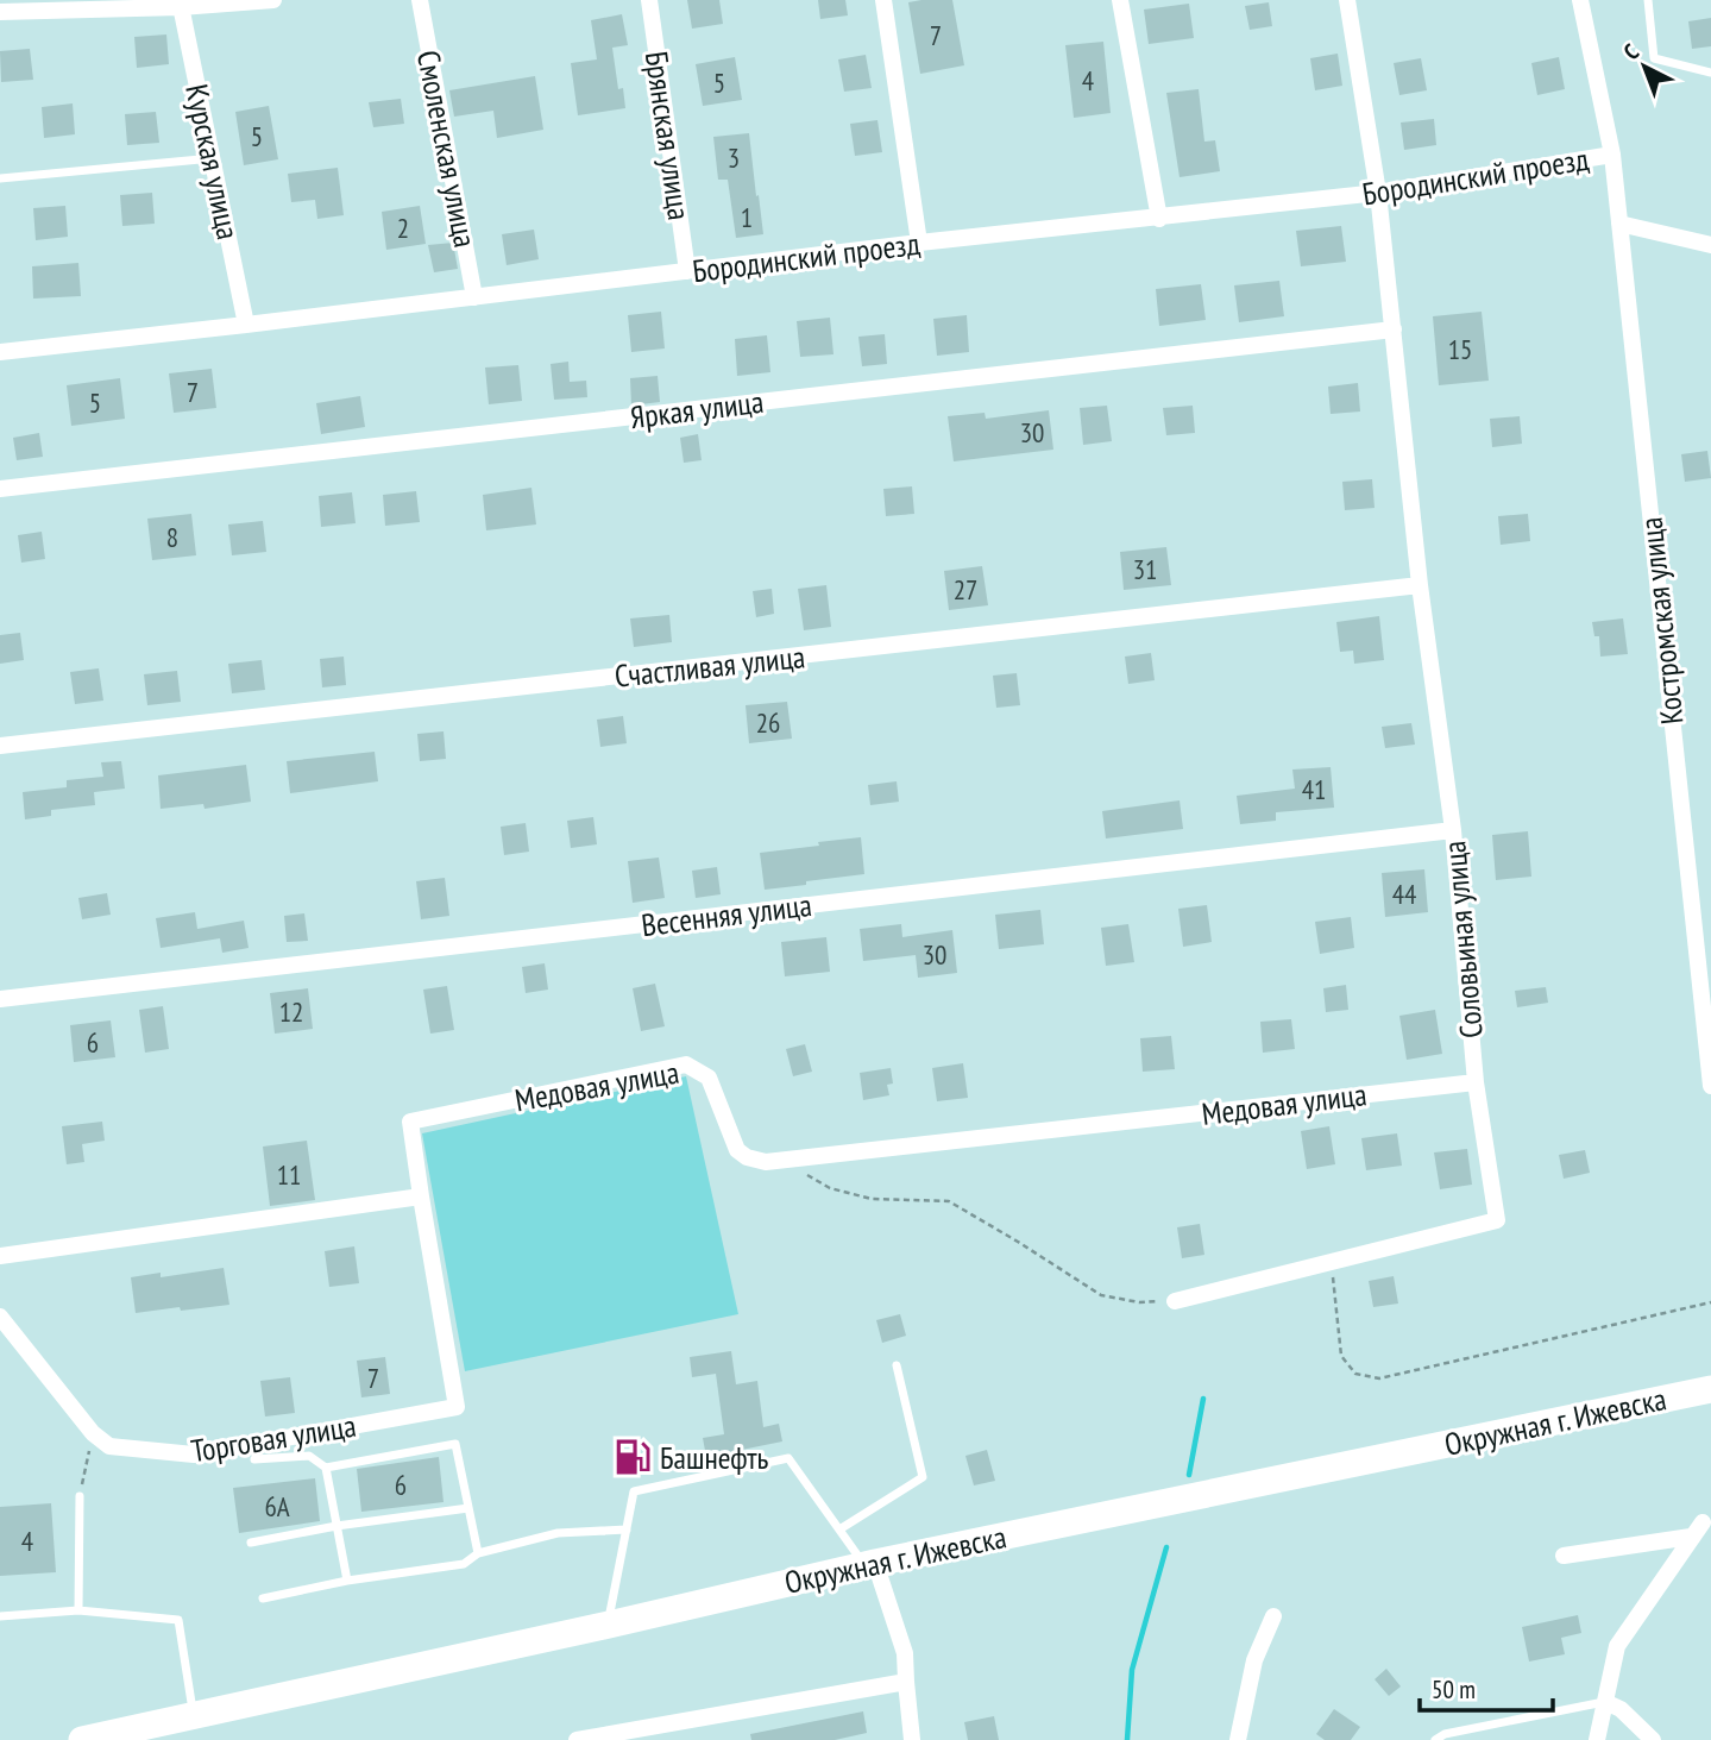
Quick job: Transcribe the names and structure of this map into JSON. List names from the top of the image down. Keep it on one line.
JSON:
{"streets":{"main road":["Окружная г. Ижевска"],"street":["Брянская улица","Смоленская улица","Курская улица","Бородинский проезд","Яркая улица","Костромская улица","Счастливая улица","Весенняя улица","Соловьиная улица","Медовая улица","Торговая улица"]},"crossings":[["Брянская улица","Бородинский проезд"],["Смоленская улица","Бородинский проезд"],["Курская улица","Бородинский проезд"],["Бородинский проезд","Костромская улица"],["Бородинский проезд","Соловьиная улица"],["Яркая улица","Соловьиная улица"],["Счастливая улица","Соловьиная улица"],["Весенняя улица","Соловьиная улица"],["Соловьиная улица","Медовая улица"],["Медовая улица","Торговая улица"]],"places":{"fuel station":["Башнефть"]},"house_numbers":["7","4","5","5","3","1","2","15","7","5","30","8","31","27","26","41","44","30","12","6","11","7","6","6А","4"],"scale_bar":"50 m","north":"top left"}
